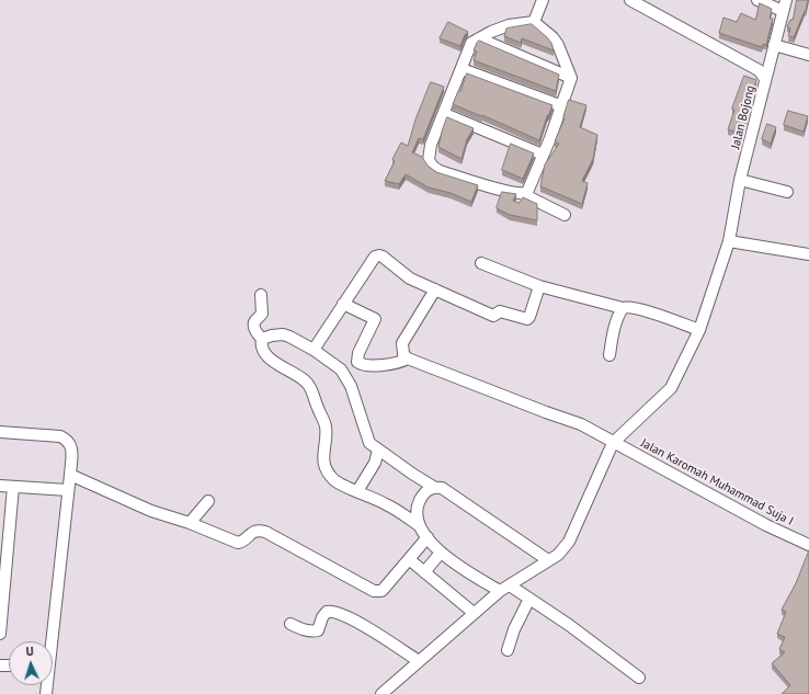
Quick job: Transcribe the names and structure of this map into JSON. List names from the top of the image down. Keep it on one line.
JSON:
{"streets":{"street":["Jalan Bojong","Jalan Karomah Muhammad Suja I"]},"crossings":[["Jalan Bojong","Jalan Karomah Muhammad Suja I"]],"north":"top"}
